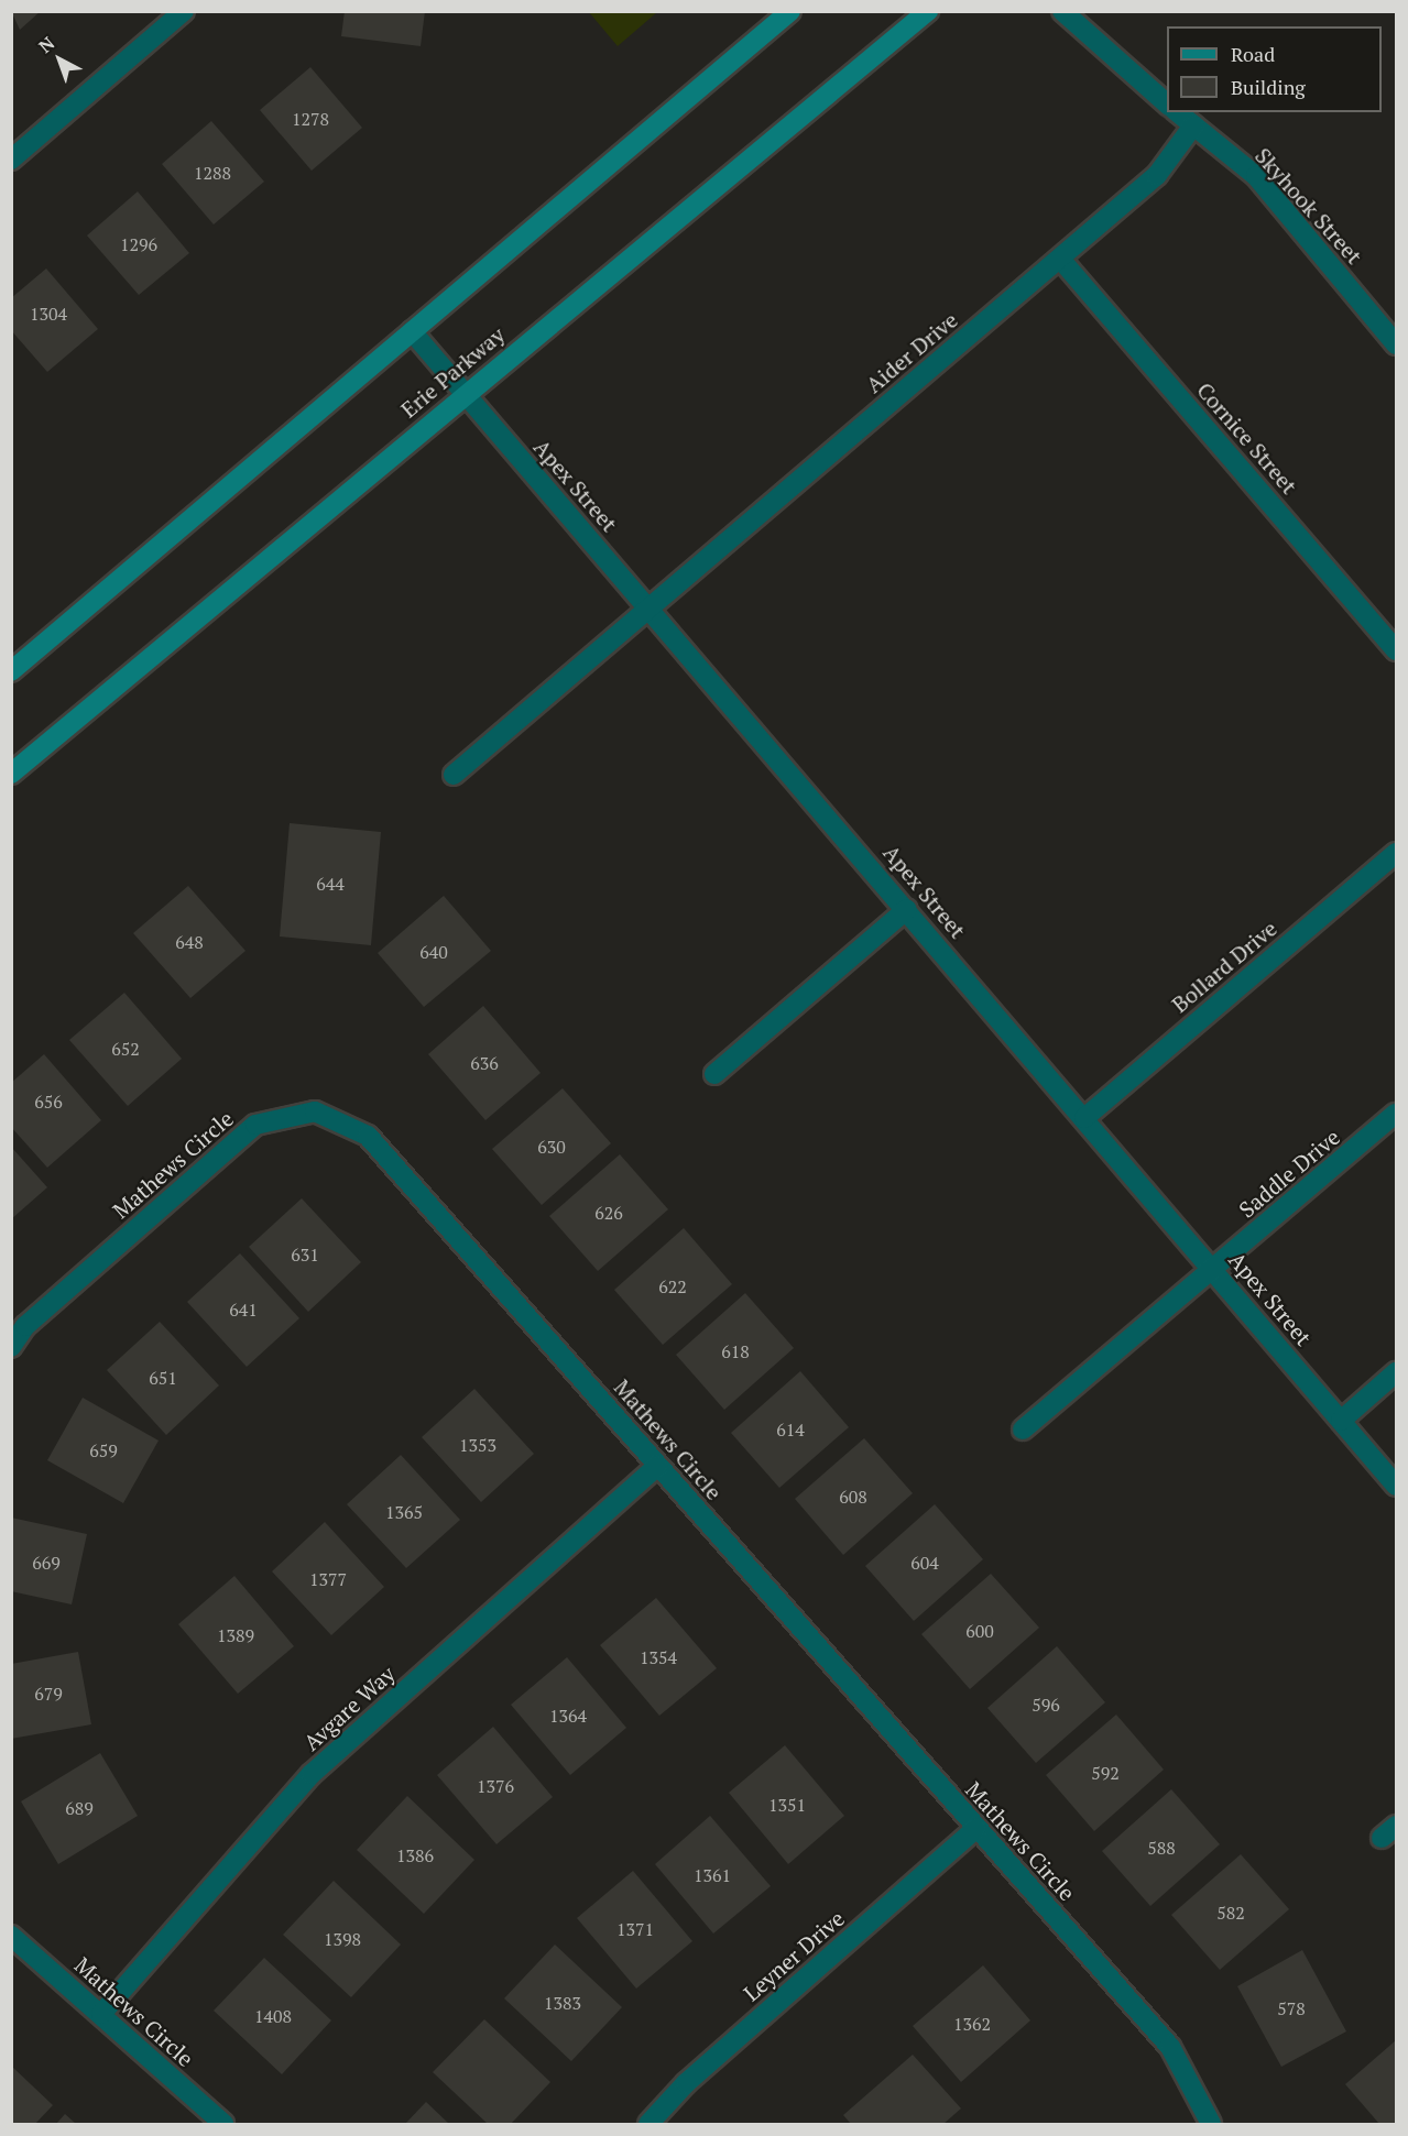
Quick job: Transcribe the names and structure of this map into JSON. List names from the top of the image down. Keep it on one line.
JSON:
{"streets":{"main road":["Erie Parkway"],"street":["Skyhook Street","Aider Drive","Cornice Street","Apex Street","Bollard Drive","Mathews Circle","Saddle Drive","Avgare Way","Leyner Drive"]},"crossings":[["Skyhook Street","Aider Drive"],["Aider Drive","Cornice Street"],["Aider Drive","Apex Street"],["Erie Parkway","Apex Street"],["Apex Street","Bollard Drive"],["Apex Street","Saddle Drive"],["Mathews Circle","Avgare Way"],["Mathews Circle","Leyner Drive"]],"house_numbers":["1278","1288","1296","1304","644","648","640","652","636","656","630","626","631","622","641","618","651","614","1353","659","608","1365","669","604","1377","600","1389","1354","679","596","1364","592","1376","1351","689","588","1386","1361","582","1371","1398","1383","578","1408","1362"],"legend":["Road","Building"],"north":"top left"}
